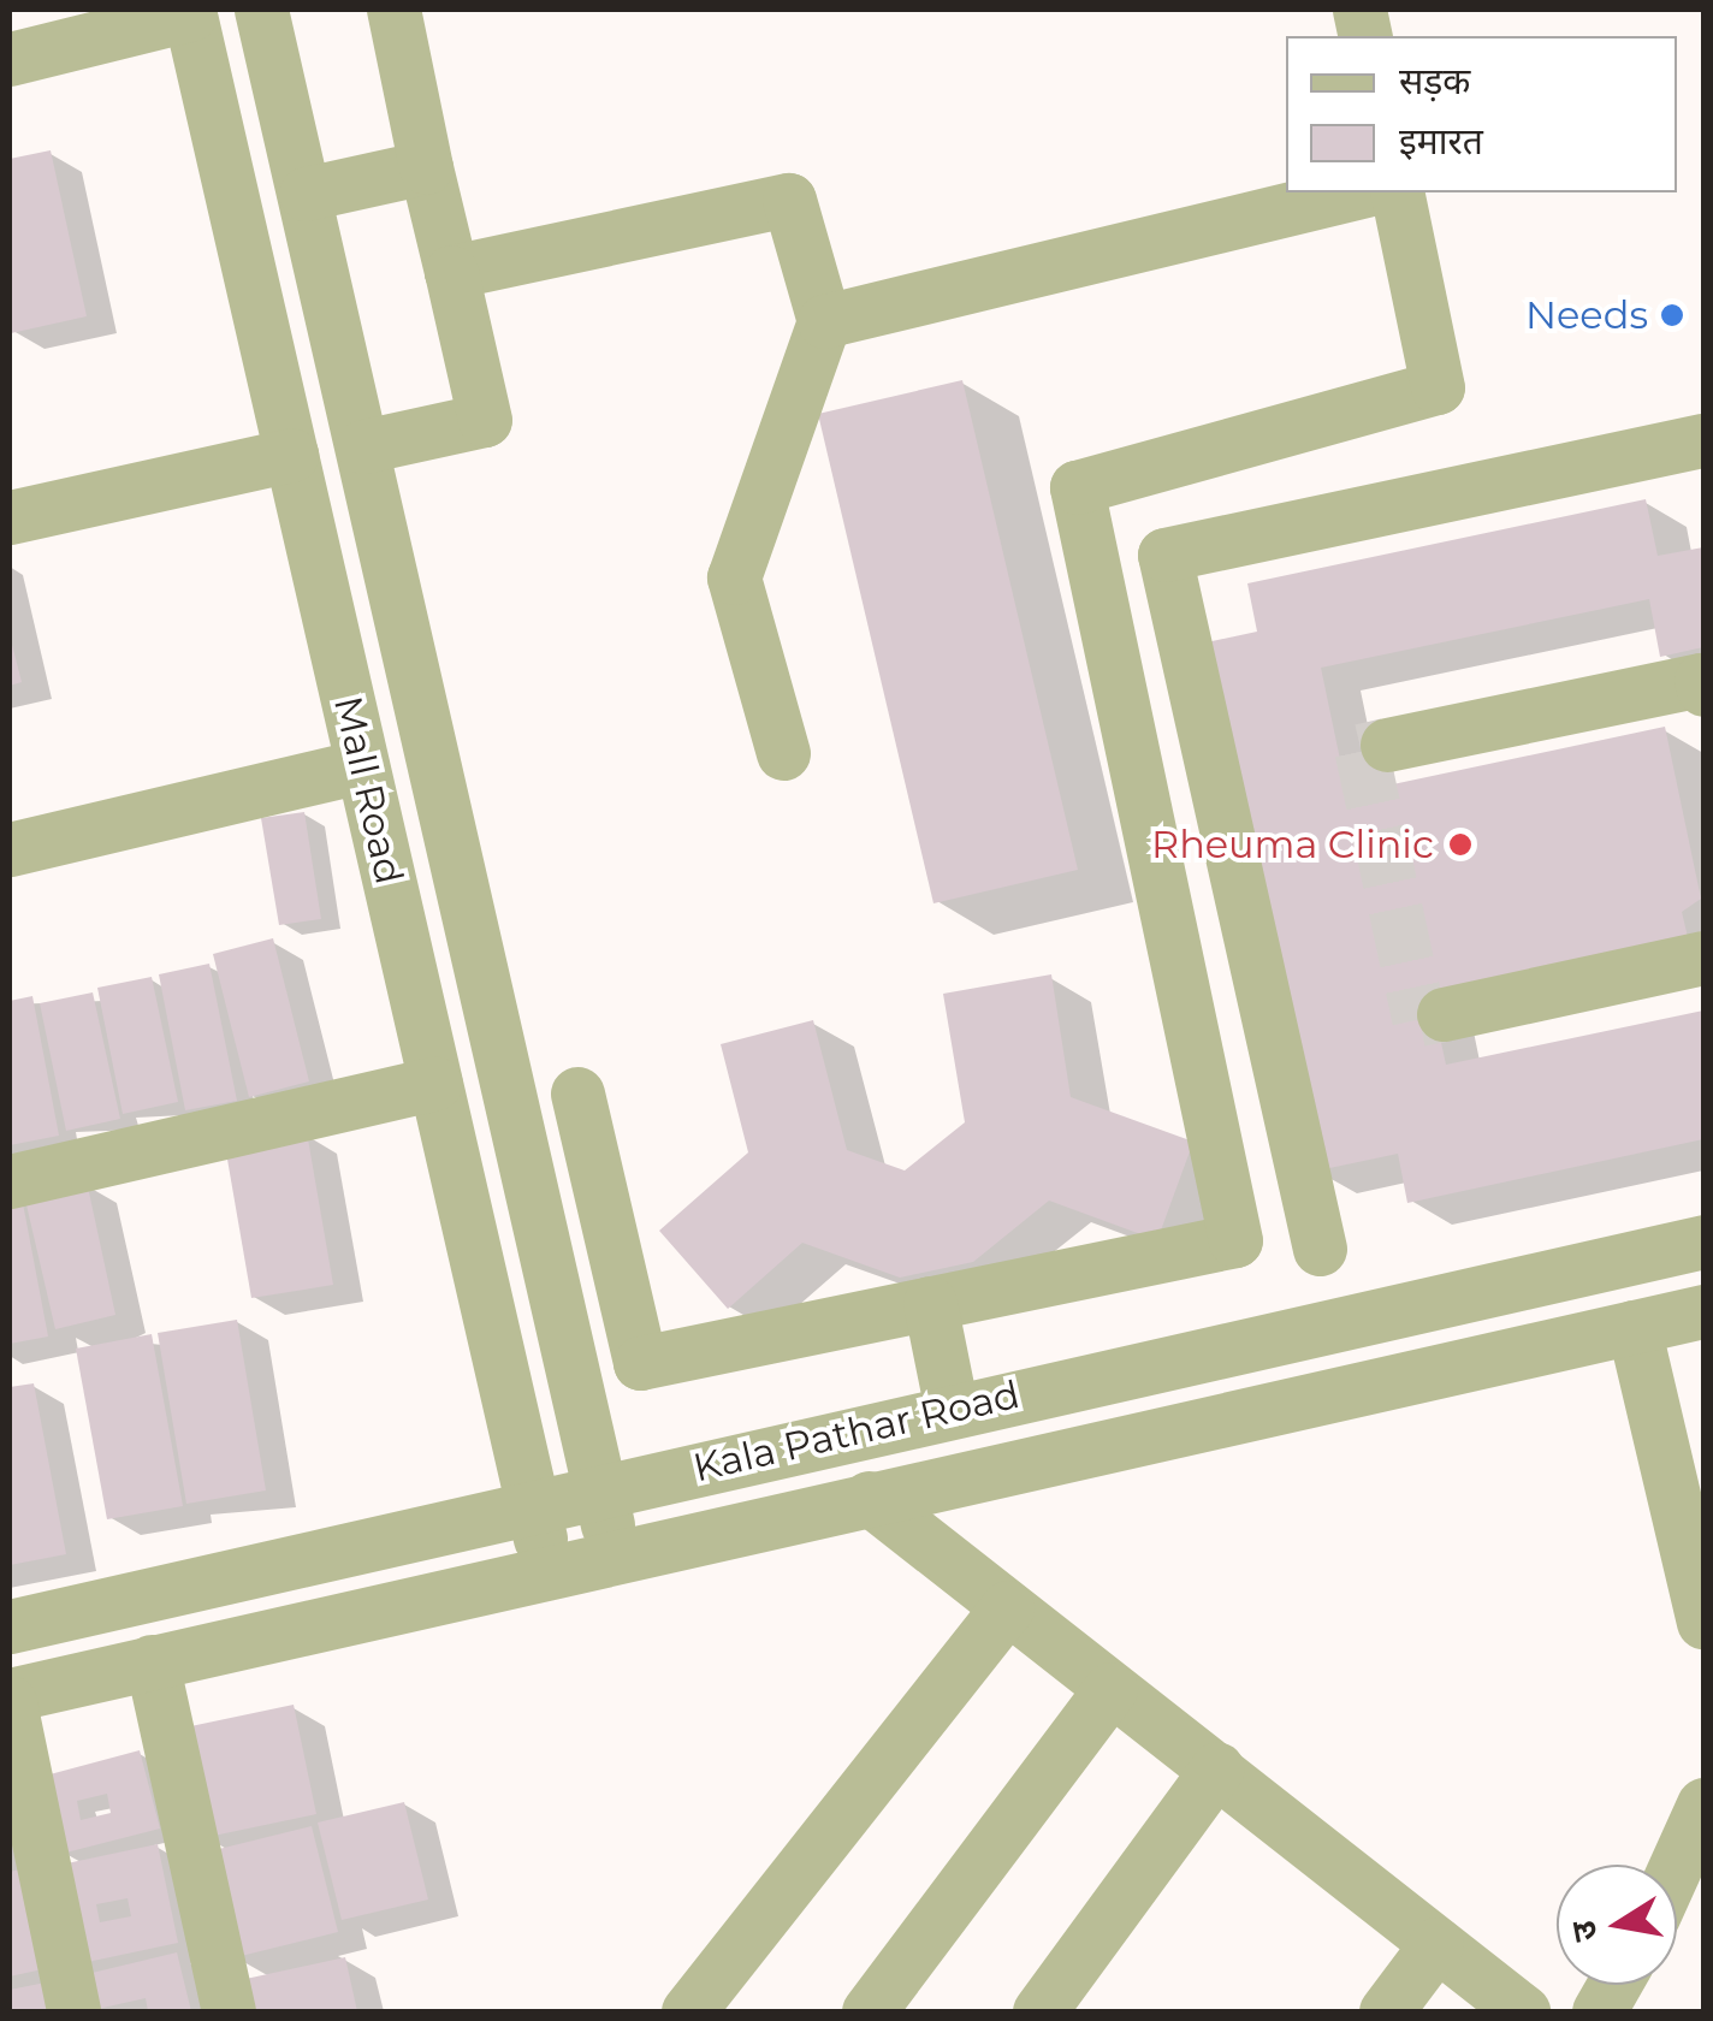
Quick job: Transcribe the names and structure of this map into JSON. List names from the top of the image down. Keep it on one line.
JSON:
{"streets":{"street":["Mall Road","Kala Pathar Road"]},"crossings":[["Mall Road","Kala Pathar Road"]],"places":["Needs","Rheuma Clinic"],"legend":["सड़क","इमारत"],"north":"left"}
